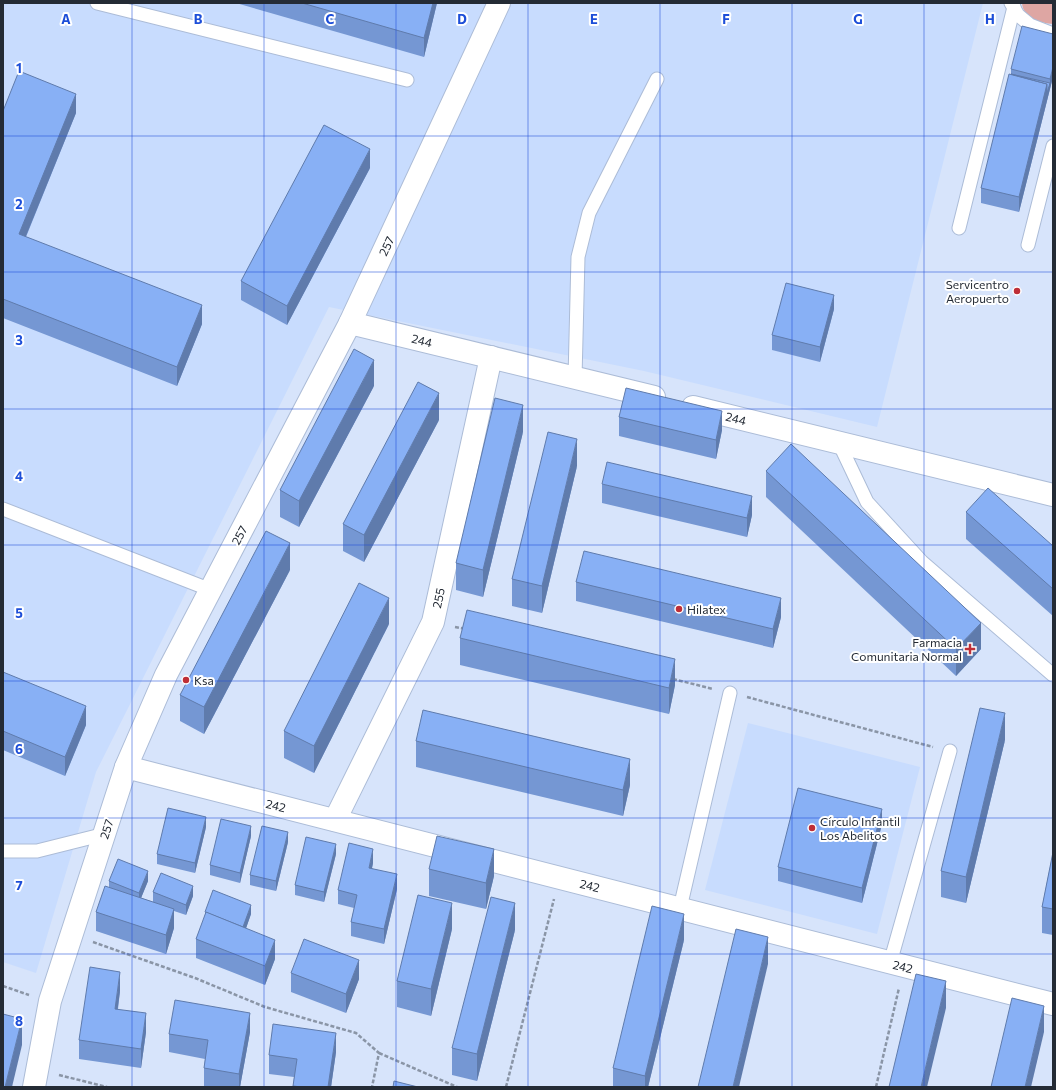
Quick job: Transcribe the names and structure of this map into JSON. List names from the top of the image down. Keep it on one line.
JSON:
{"streets":{"street":["257","244","255","242"]},"crossings":[["257","244"],["257","242"],["244","255"],["255","242"]],"places":{"other":["Servicentro Aeropuerto","Hilatex","Ksa","Círculo Infantil Los Abelitos"],"health":["Farmacia Comunitaria Normal"]},"grid":{"columns":["A","B","C","D","E","F","G","H"],"rows":["1","2","3","4","5","6","7","8"]}}
